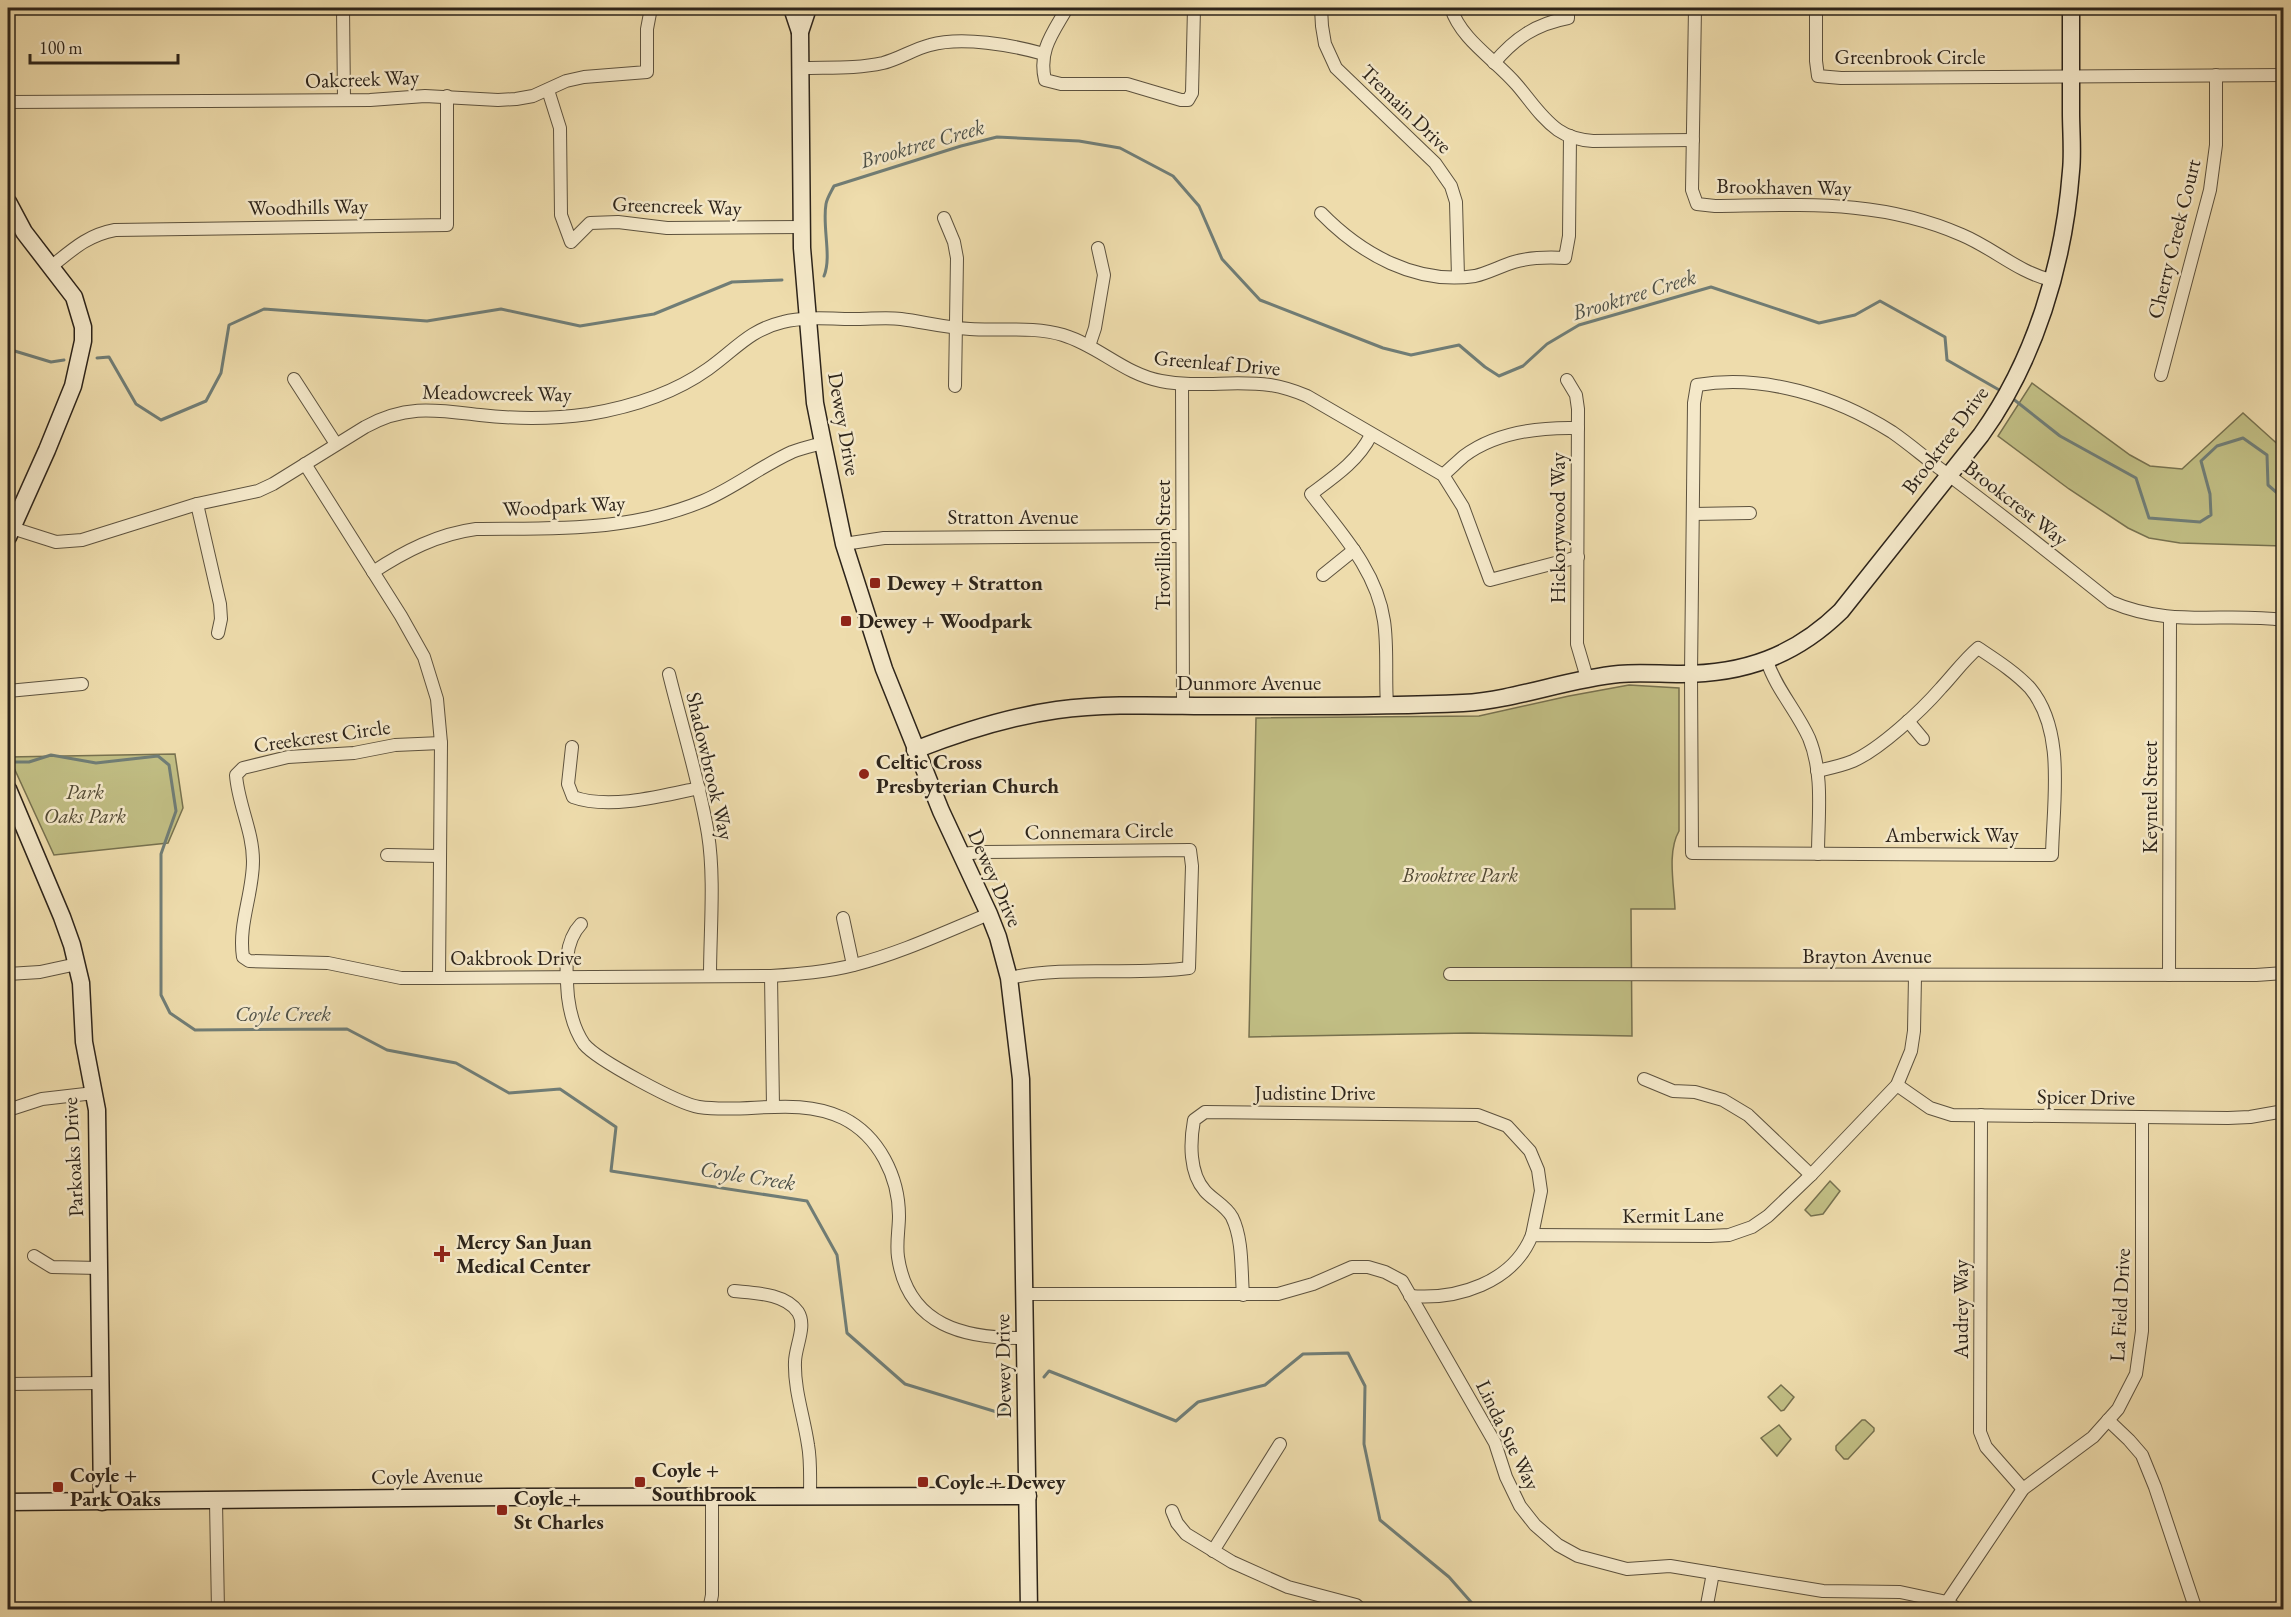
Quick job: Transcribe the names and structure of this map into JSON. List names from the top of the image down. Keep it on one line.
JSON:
{"streets":{"street":["Greenbrook Circle","Oakcreek Way","Tremain Drive","Brookhaven Way","Greencreek Way","Woodhills Way","Cherry Creek Court","Greenleaf Drive","Meadowcreek Way","Dewey Drive","Brooktree Drive","Brookcrest Way","Woodpark Way","Stratton Avenue","Hickorywood Way","Trovillion Street","Dunmore Avenue","Creekcrest Circle","Shadowbrook Way","Keyntel Street","Connemara Circle","Amberwick Way","Brayton Avenue","Oakbrook Drive","Judistine Drive","Spicer Drive","Parkoaks Drive","Kermit Lane","La Field Drive","Audrey Way","Linda Sue Way","Coyle Avenue"]},"crossings":[["Greenbrook Circle","Brooktree Drive"],["Oakcreek Way","Greencreek Way"],["Oakcreek Way","Woodhills Way"],["Brookhaven Way","Brooktree Drive"],["Greencreek Way","Dewey Drive"],["Greenleaf Drive","Meadowcreek Way"],["Greenleaf Drive","Dewey Drive"],["Greenleaf Drive","Hickorywood Way"],["Greenleaf Drive","Trovillion Street"],["Meadowcreek Way","Dewey Drive"],["Meadowcreek Way","Oakbrook Drive"],["Dewey Drive","Woodpark Way"],["Dewey Drive","Stratton Avenue"],["Dewey Drive","Dunmore Avenue"],["Dewey Drive","Connemara Circle"],["Dewey Drive","Oakbrook Drive"],["Dewey Drive","Linda Sue Way"],["Dewey Drive","Coyle Avenue"],["Brooktree Drive","Brookcrest Way"],["Brooktree Drive","Hickorywood Way"],["Brooktree Drive","Dunmore Avenue"],["Brooktree Drive","Amberwick Way"],["Brookcrest Way","Keyntel Street"],["Woodpark Way","Oakbrook Drive"],["Stratton Avenue","Trovillion Street"],["Hickorywood Way","Dunmore Avenue"],["Trovillion Street","Dunmore Avenue"],["Creekcrest Circle","Oakbrook Drive"],["Shadowbrook Way","Oakbrook Drive"],["Keyntel Street","Brayton Avenue"],["Brayton Avenue","Kermit Lane"],["Judistine Drive","Kermit Lane"],["Judistine Drive","Linda Sue Way"],["Spicer Drive","Kermit Lane"],["Spicer Drive","La Field Drive"],["Spicer Drive","Audrey Way"],["Parkoaks Drive","Coyle Avenue"],["La Field Drive","Audrey Way"],["La Field Drive","Linda Sue Way"]],"water":["Brooktree Creek","Coyle Creek"],"parks":["Park Oaks Park","Brooktree Park"],"places":{"transit":["Dewey + Stratton","Dewey + Woodpark","Coyle + Southbrook","Coyle + Dewey","Coyle + Park Oaks","Coyle + St Charles"],"other":["Celtic Cross Presbyterian Church"],"health":["Mercy San Juan Medical Center"]},"scale_bar":"100 m"}
